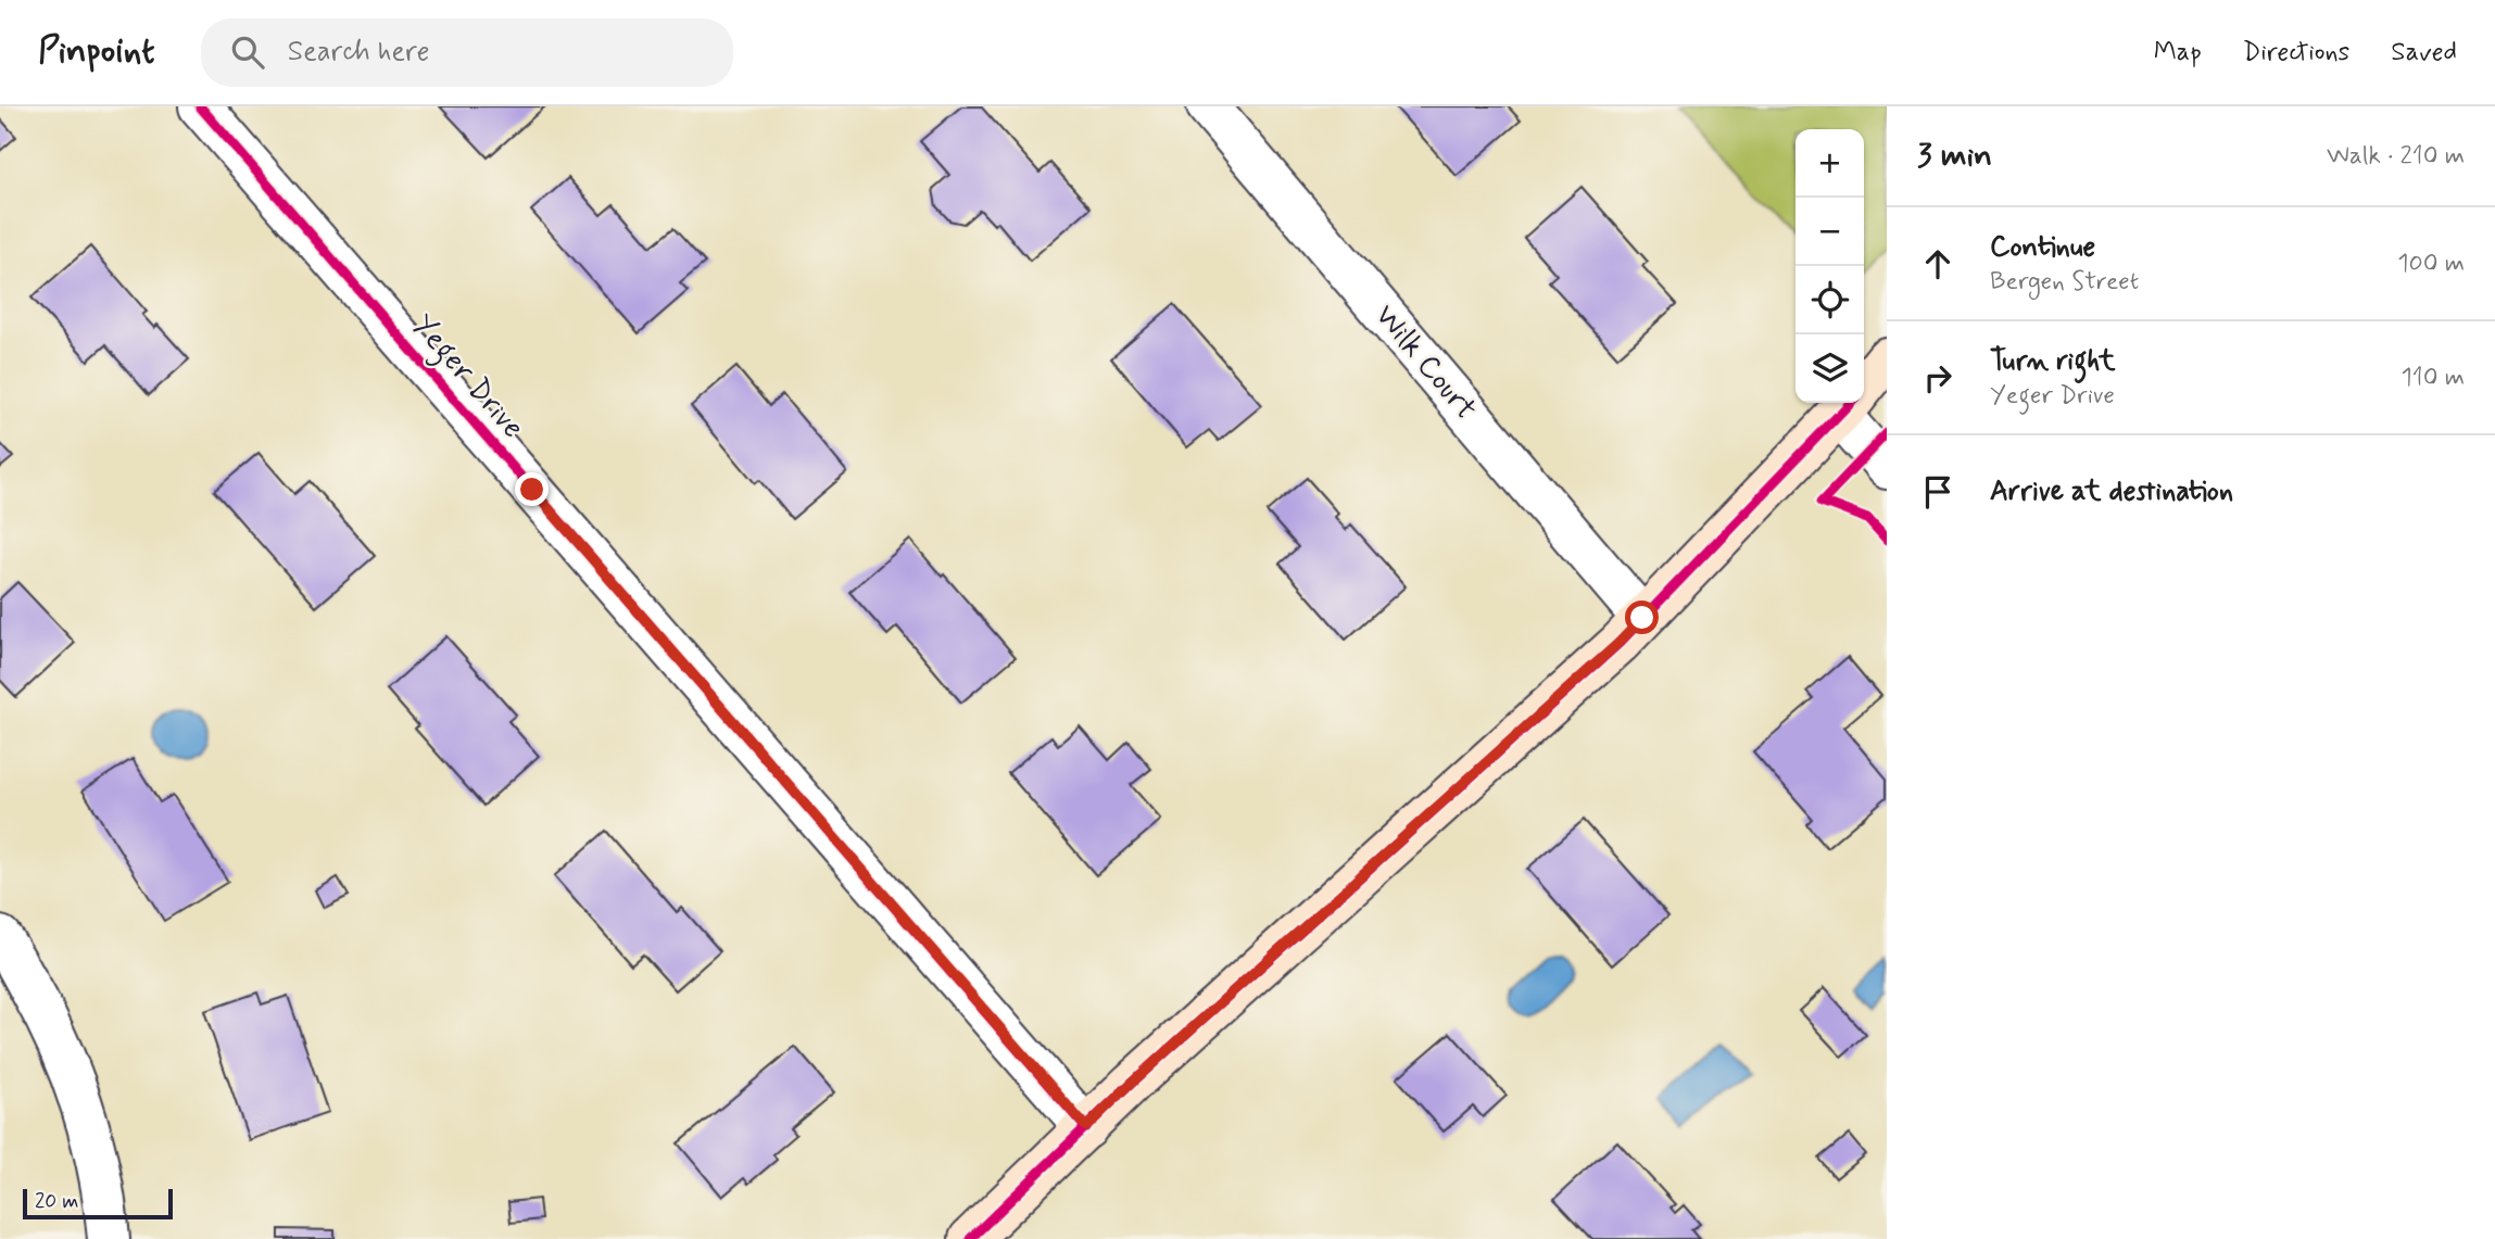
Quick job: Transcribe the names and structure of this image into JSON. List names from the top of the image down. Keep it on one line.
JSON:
{"streets":{"street":["Wilk Court","Yeger Drive"]},"scale_bar":"20 m","page":{"header":"Pinpoint","search":"Search here","nav":["Map","Directions","Saved"],"heading":["3 min","Walk · 210 m"],"map_buttons":["+","−"],"list":[["Continue","Bergen Street","100 m"],["Turn right","Yeger Drive","110 m"],"Arrive at destination"],"scale":"20 m"}}
